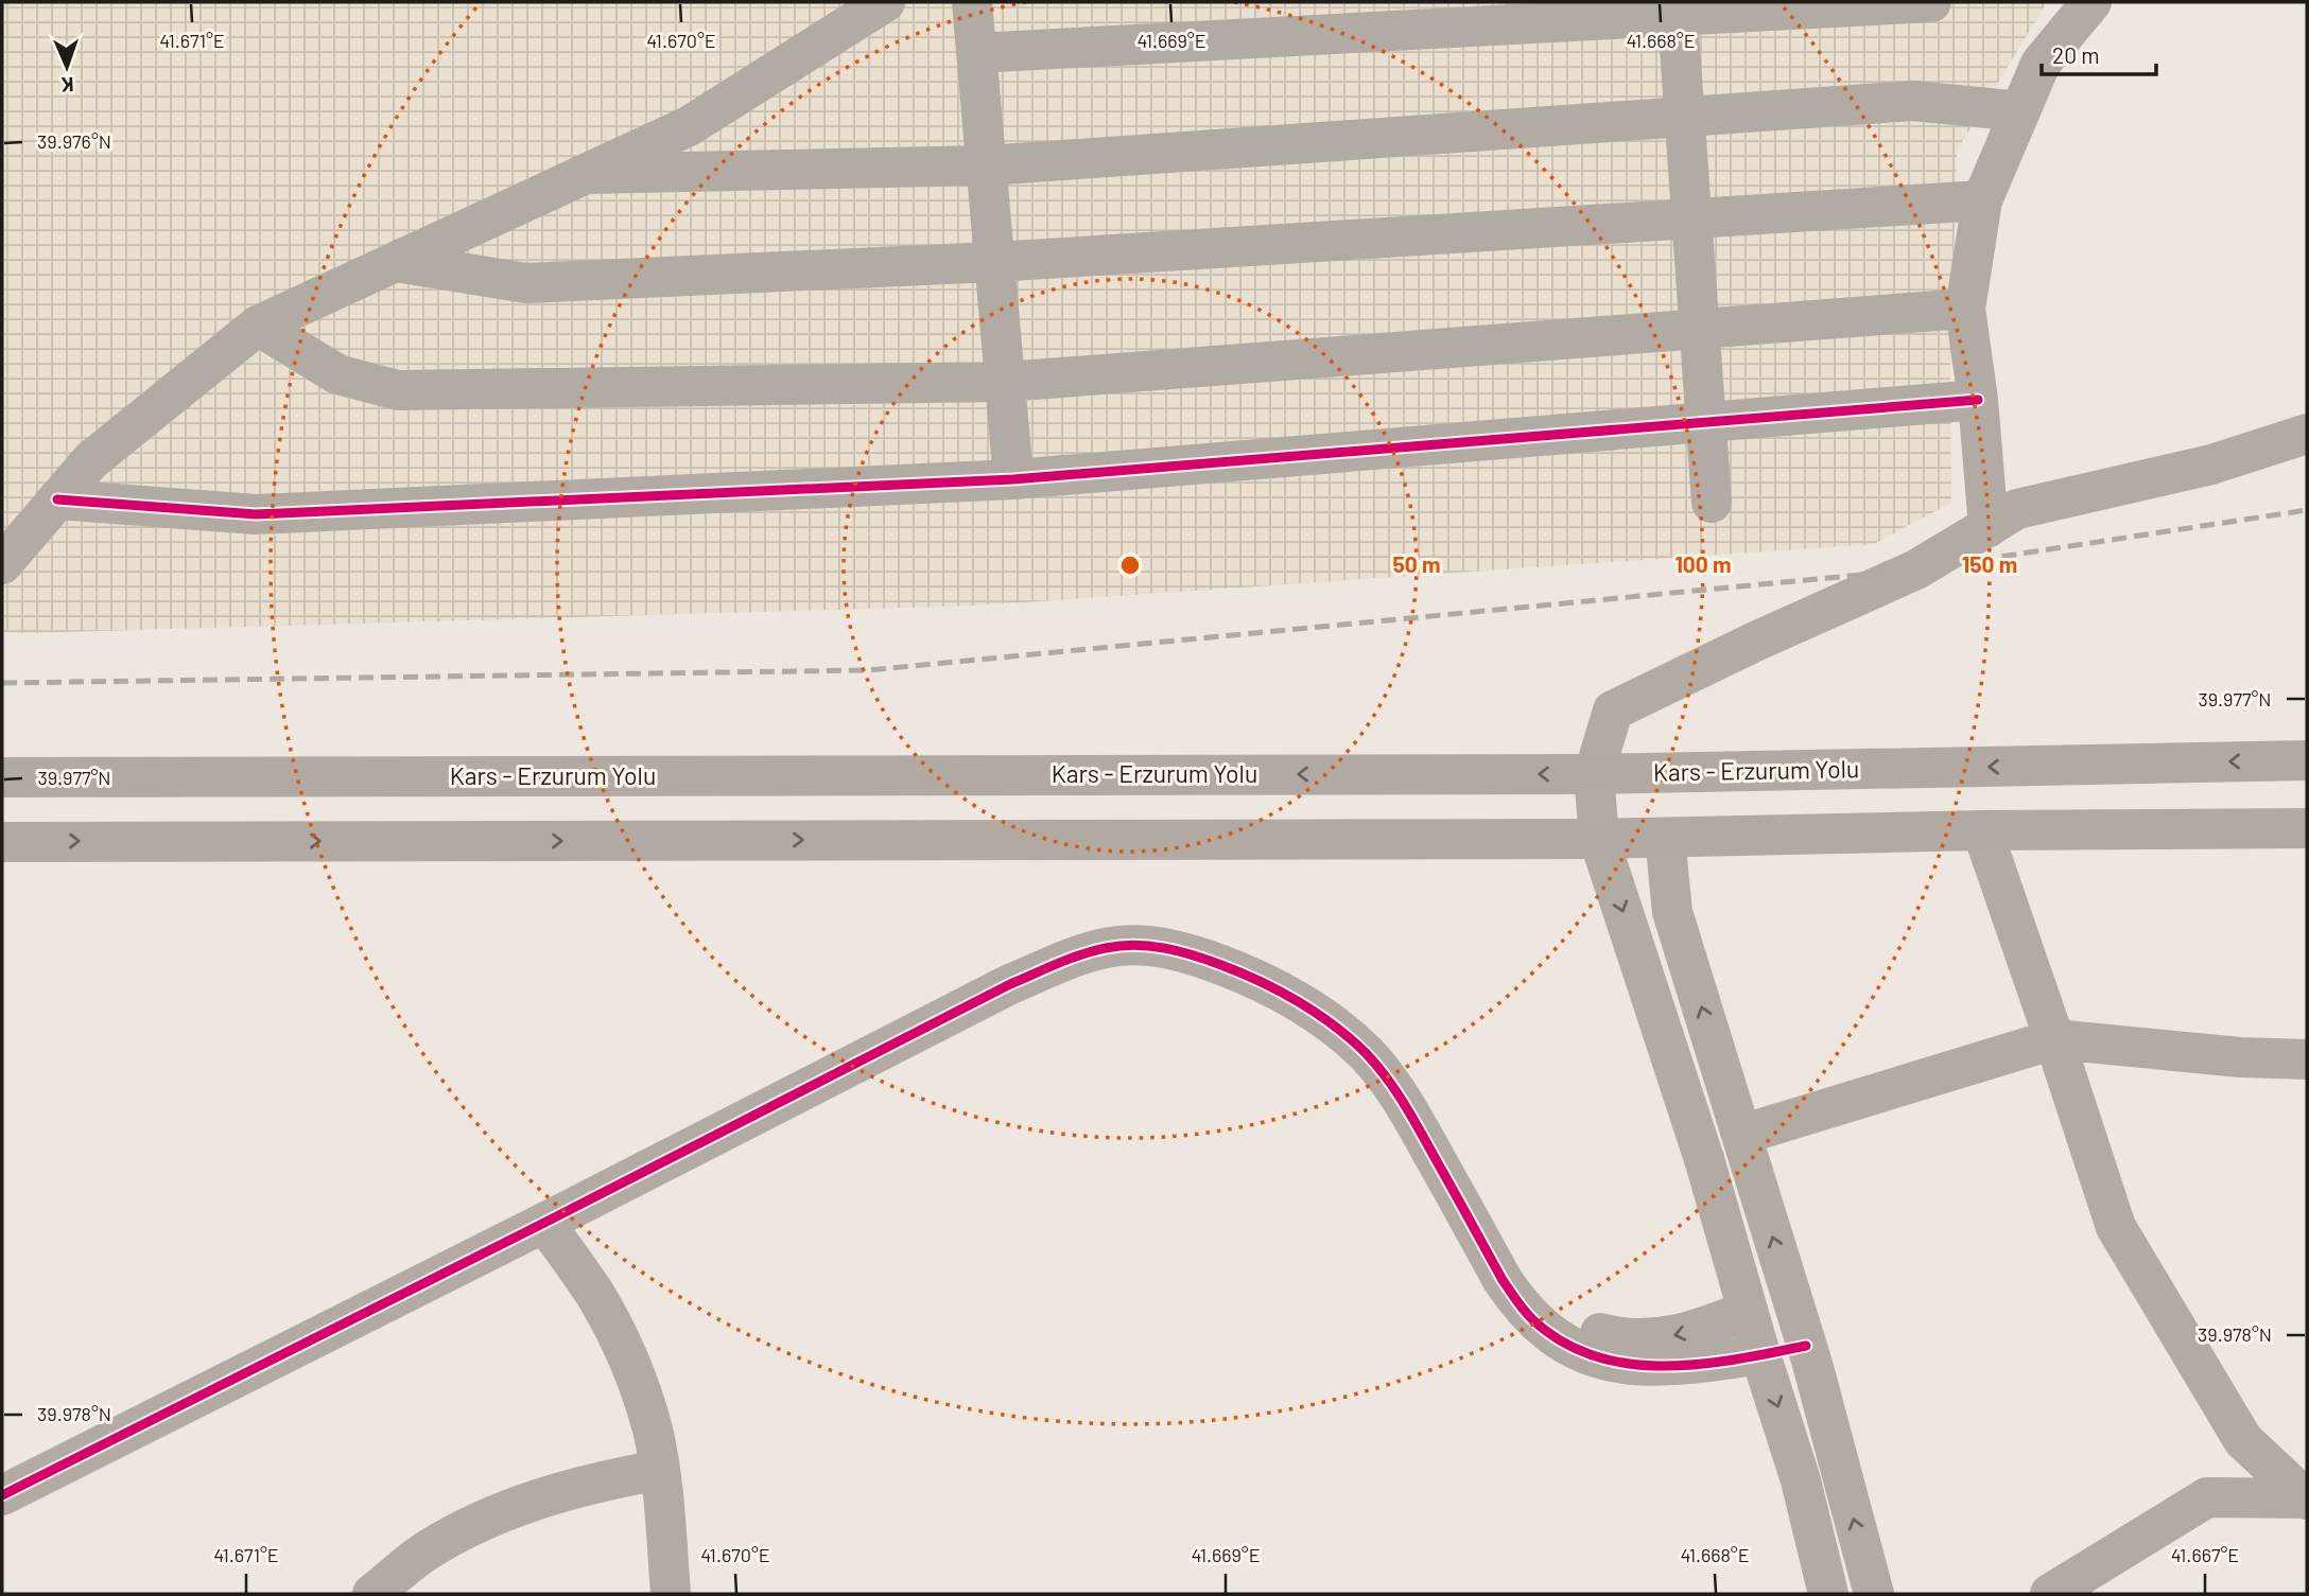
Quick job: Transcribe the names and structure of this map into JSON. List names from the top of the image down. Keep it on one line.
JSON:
{"streets":{"highway":["Kars - Erzurum Yolu"]},"scale_bar":"20 m","north":"bottom","coordinates":["41.671°E","41.670°E","41.669°E","41.668°E","39.976°N","39.977°N","39.978°N","41.667°E"],"rings":["50 m","100 m","150 m"]}
